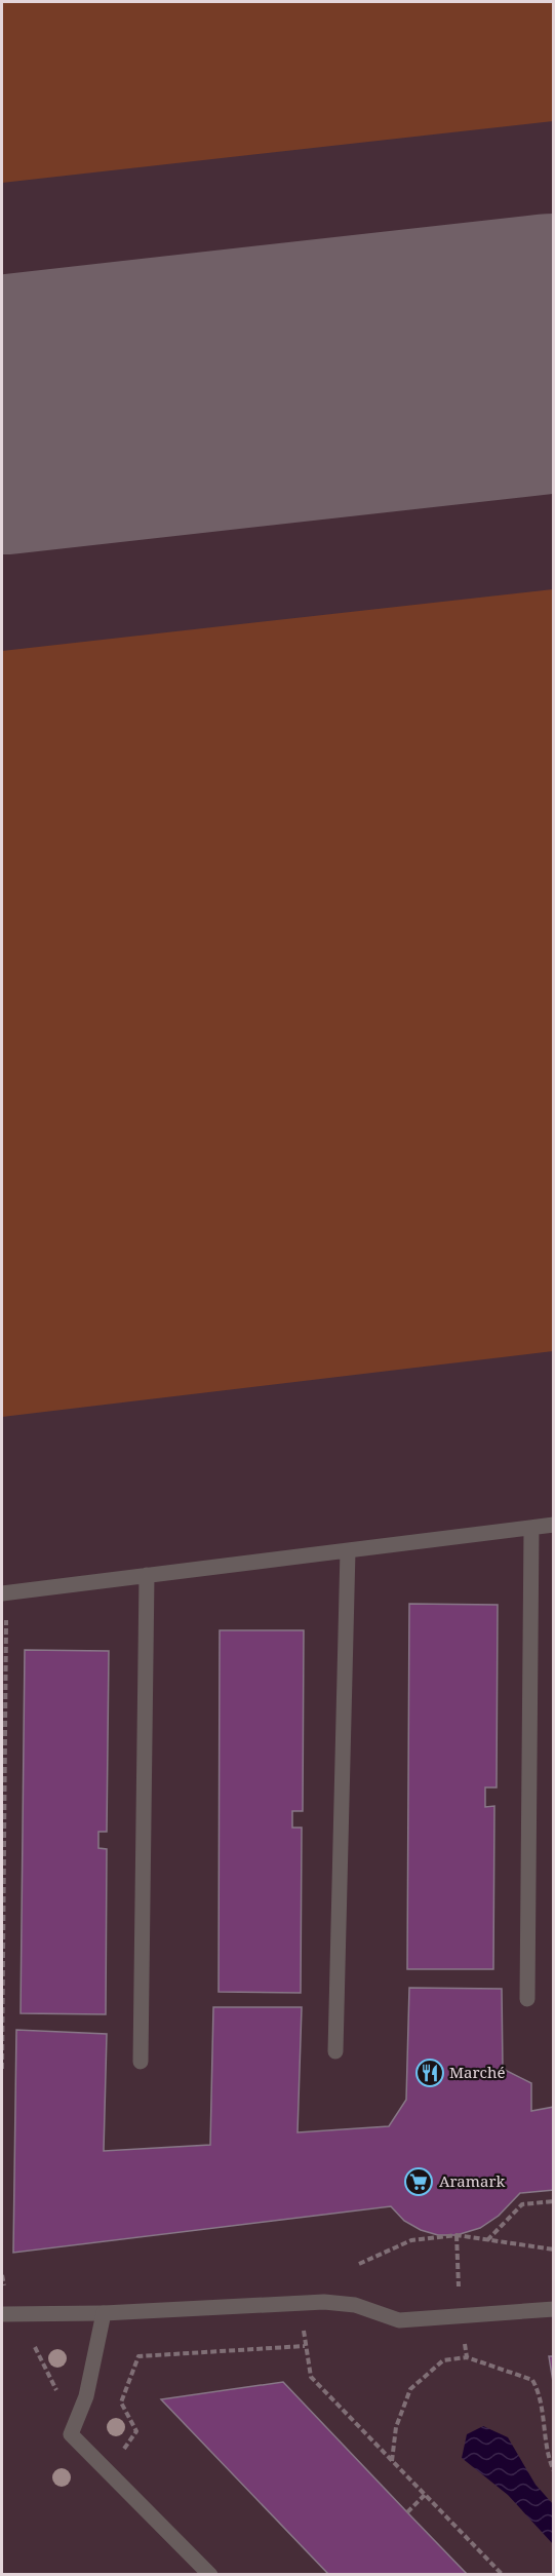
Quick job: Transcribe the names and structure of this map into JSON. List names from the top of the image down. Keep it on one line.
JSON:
{"places":{"restaurant":["Marché"],"supermarket":["Aramark"]}}
